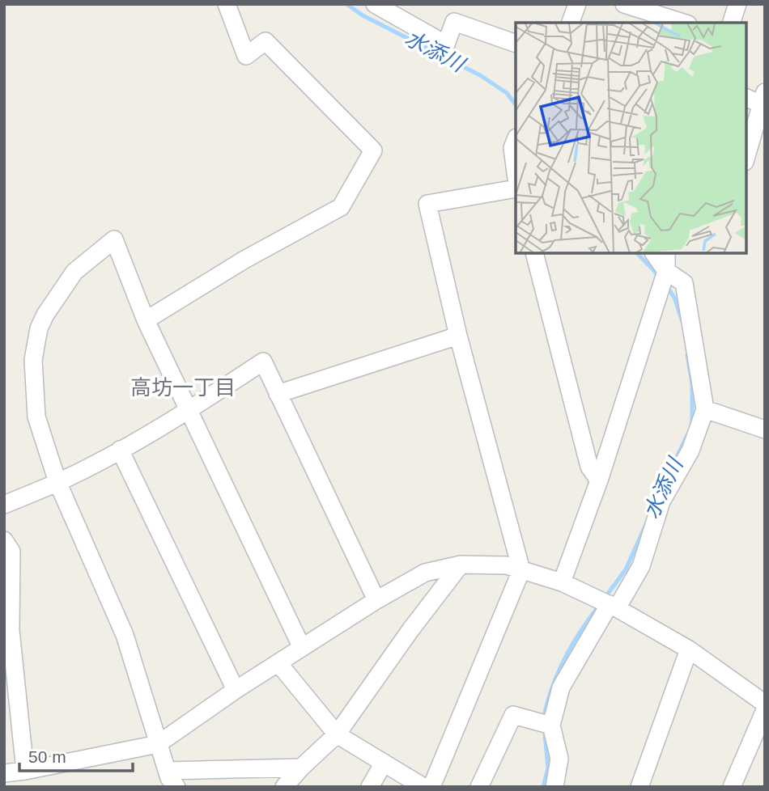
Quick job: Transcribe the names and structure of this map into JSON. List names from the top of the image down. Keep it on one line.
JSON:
{"districts":["高坊一丁目"],"water":["水添川"],"scale_bar":"50 m"}
